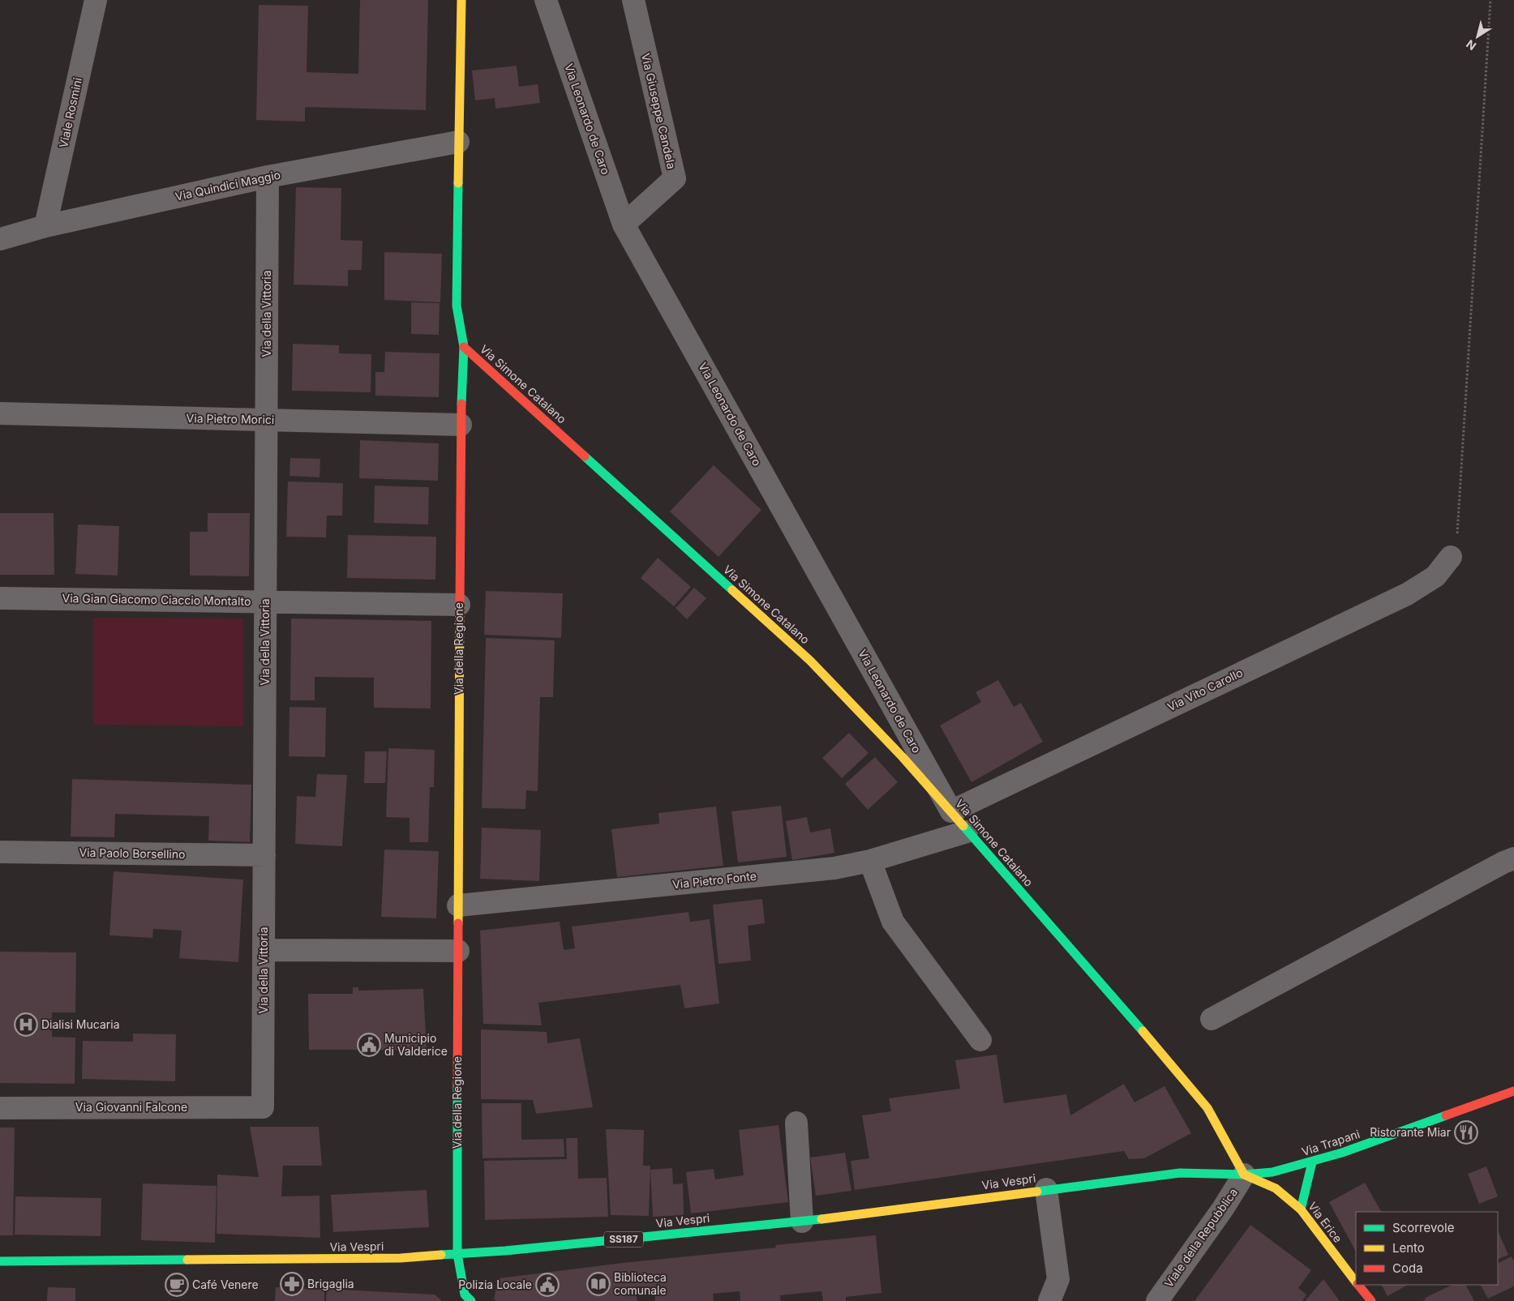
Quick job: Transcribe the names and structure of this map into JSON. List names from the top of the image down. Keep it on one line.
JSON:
{"streets":{"main road":["Via Simone Catalano","Via della Regione","Via Trapani","Via Vespri","Via Erice","SS187"],"street":["Via Giuseppe Candela","Viale Rosmini","Via Leonardo de Caro","Via Quindici Maggio","Via della Vittoria","Via Pietro Morici","Via Gian Giacomo Ciaccio Montalto","Via Vito Carollo","Via Paolo Borsellino","Via Pietro Fonte","Via Giovanni Falcone","Viale della Repubblica"]},"crossings":[["Via Giuseppe Candela","Via Leonardo de Caro"],["Viale Rosmini","Via Quindici Maggio"],["Via Leonardo de Caro","Via Simone Catalano"],["Via Leonardo de Caro","Via Vito Carollo"],["Via Quindici Maggio","Via della Vittoria"],["Via Quindici Maggio","Via Simone Catalano"],["Via della Vittoria","Via Pietro Morici"],["Via della Vittoria","Via Gian Giacomo Ciaccio Montalto"],["Via della Vittoria","Via Paolo Borsellino"],["Via della Vittoria","Via Giovanni Falcone"],["Via Simone Catalano","Via della Regione"],["Via Simone Catalano","Via Vito Carollo"],["Via Simone Catalano","Via Pietro Fonte"],["Via Simone Catalano","Via Trapani"],["Via Simone Catalano","Via Vespri"],["Via Simone Catalano","Via Erice"],["Via Simone Catalano","Viale della Repubblica"],["Via Pietro Morici","Via della Regione"],["Via Gian Giacomo Ciaccio Montalto","Via della Regione"],["Via della Regione","Via Pietro Fonte"],["Via della Regione","Via Vespri"],["Via Trapani","Via Vespri"],["Via Trapani","Via Erice"],["Via Trapani","Viale della Repubblica"],["Via Vespri","Via Erice"],["Via Vespri","Viale della Repubblica"],["Via Erice","Viale della Repubblica"]],"places":{"hospital":["Dialisi Mucaria"],"public building":["Municipio di Valderice","Polizia Locale"],"restaurant":["Ristorante Miar"],"pharmacy":["Brigaglia"],"library":["Biblioteca comunale"],"cafe":["Café Venere"]},"legend":["Scorrevole","Lento","Coda"],"north":"bottom left"}
